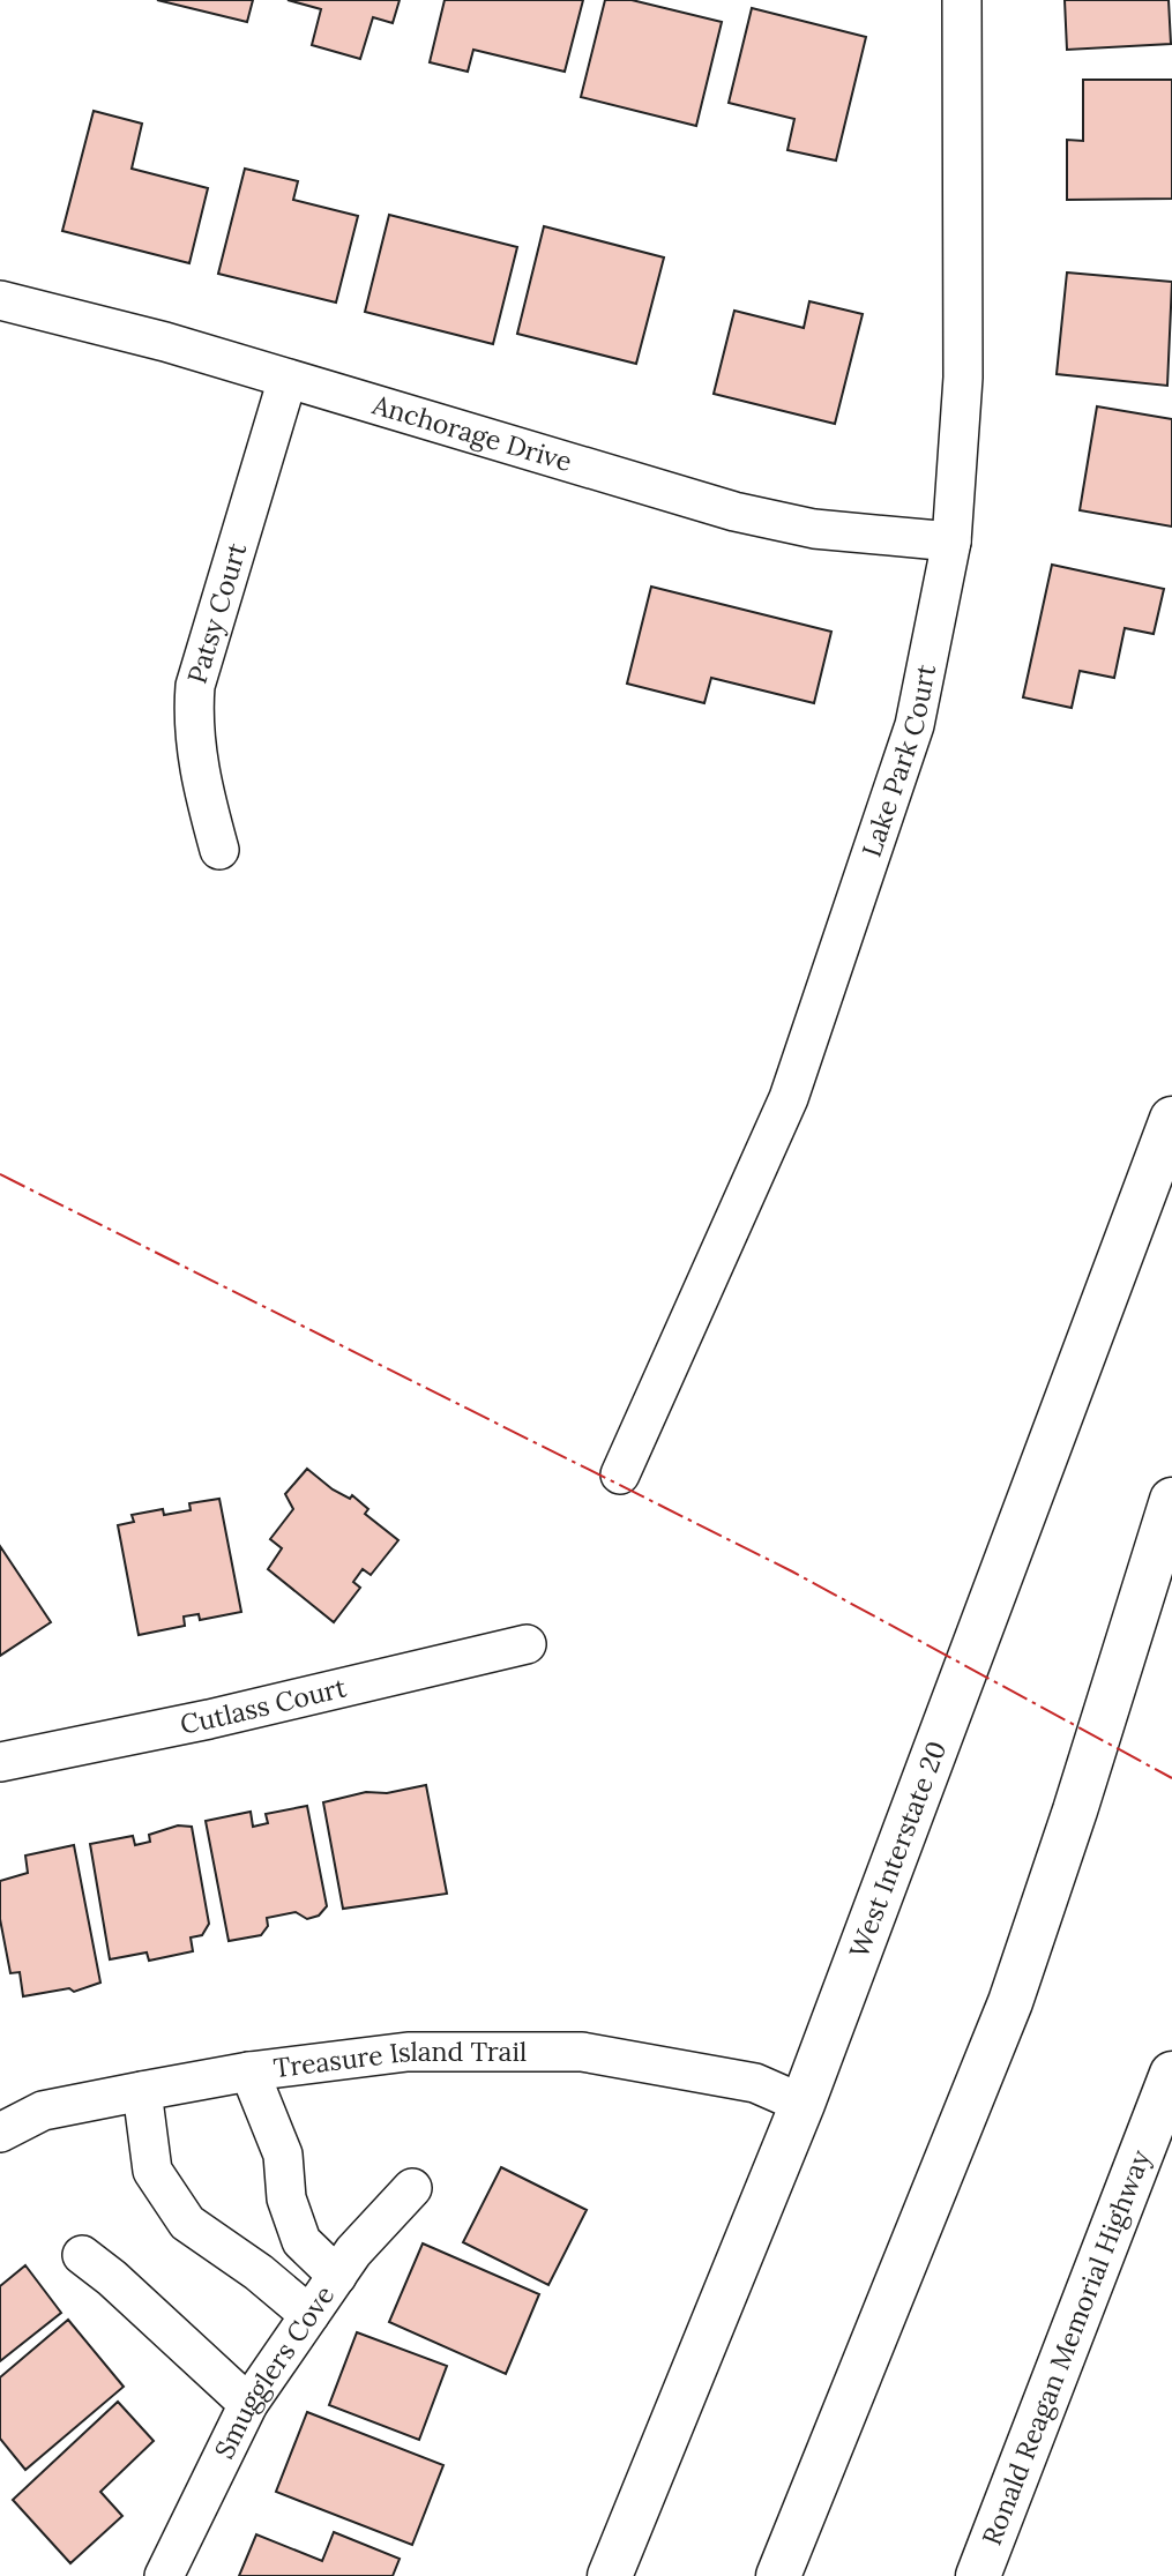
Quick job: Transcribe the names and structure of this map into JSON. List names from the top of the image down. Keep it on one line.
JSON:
{"streets":{"main road":["West Interstate 20","Ronald Reagan Memorial Highway"],"street":["Anchorage Drive","Patsy Court","Lake Park Court","Cutlass Court","Treasure Island Trail","Smugglers Cove"]},"crossings":[["Anchorage Drive","Patsy Court"],["Anchorage Drive","Lake Park Court"],["West Interstate 20","Treasure Island Trail"]]}
